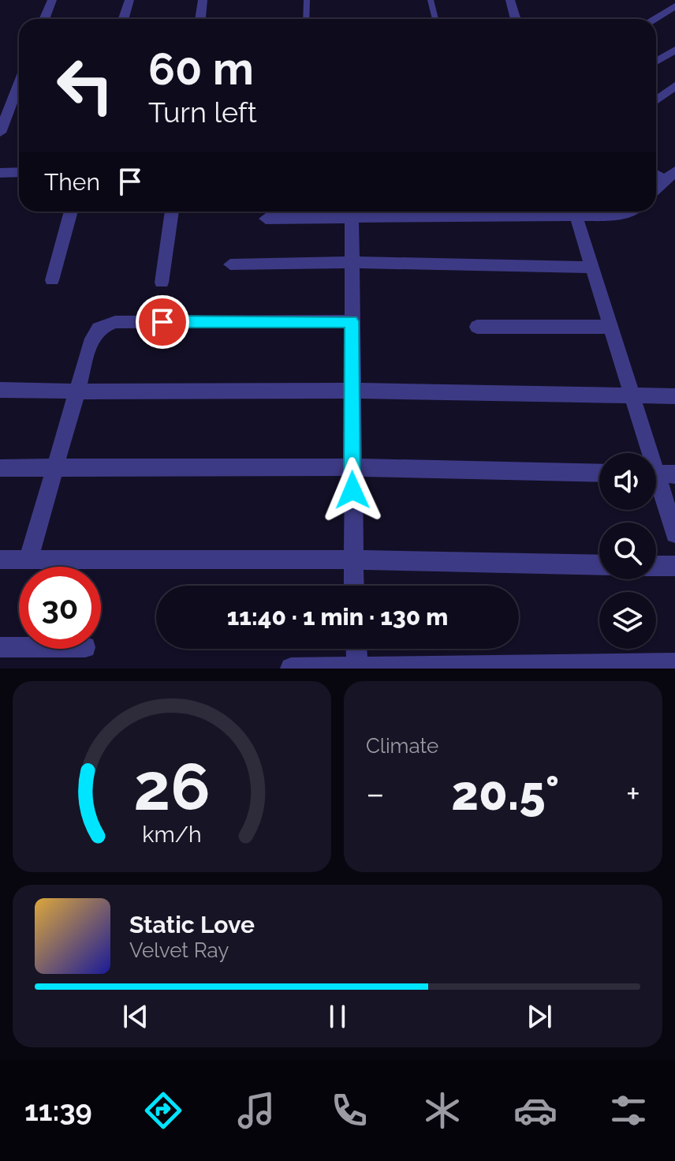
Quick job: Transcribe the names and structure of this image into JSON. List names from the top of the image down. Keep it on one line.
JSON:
{"page":{"turn":["60 m","Turn left"],"then":"Then","limit":"30","trip":"11:40 · 1 min · 130 m","tile":"Climate","heat":["−","20.5°","+"],"song":["Static Love","Velvet Ray"],"tabs":"11:39","gauge":["26","km/h"]}}
